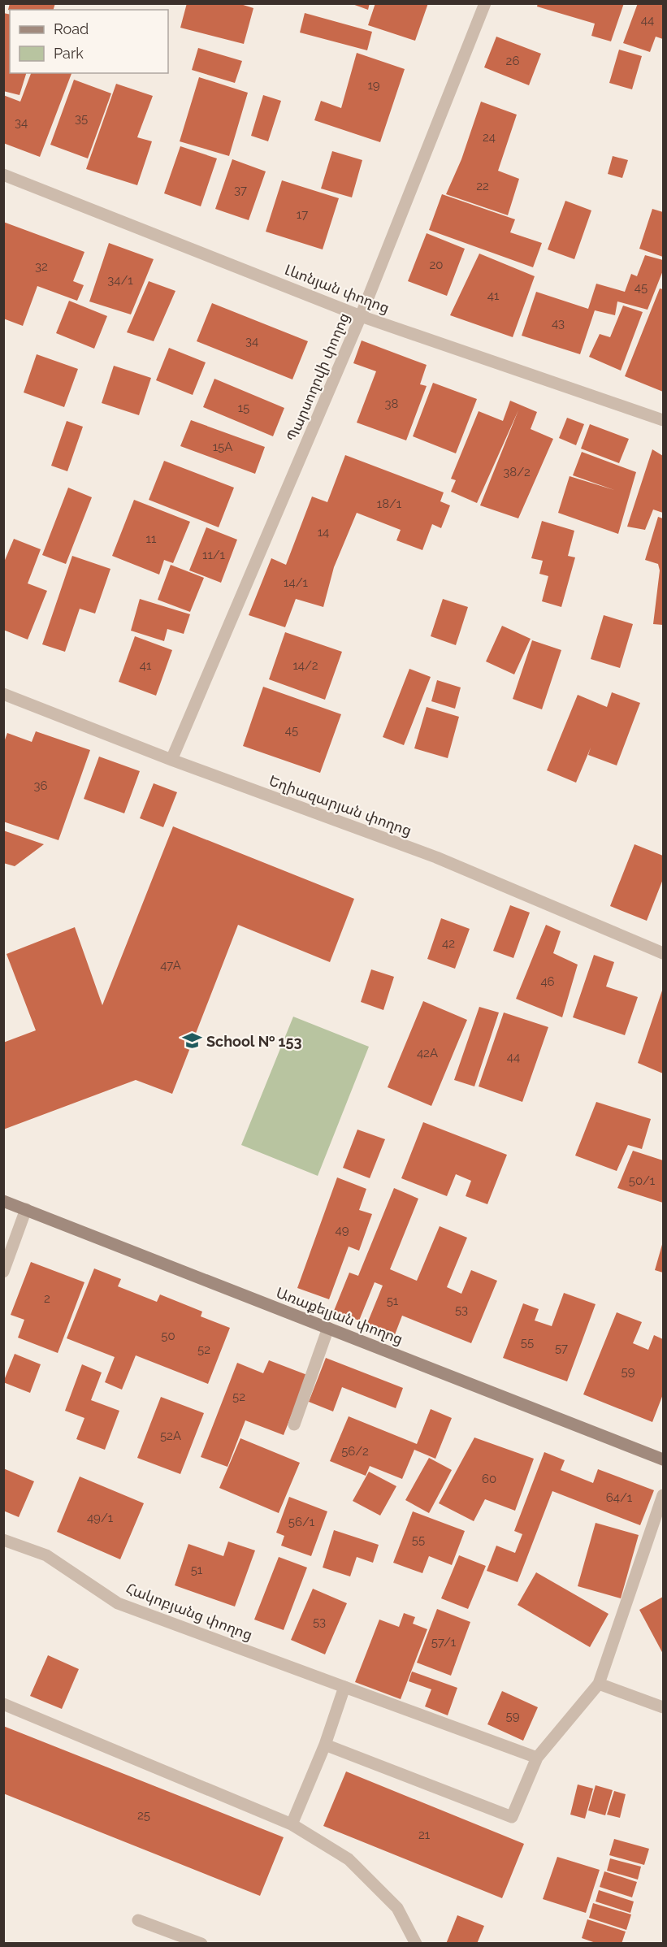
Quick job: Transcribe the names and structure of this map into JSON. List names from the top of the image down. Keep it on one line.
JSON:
{"streets":{"street":["Լևոնյան փողոց","Պարսողովի փողոց","Եղիազարյան փողոց","Առաքելյան փողոց","Հակոբյանց փողոց"]},"crossings":[["Լևոնյան փողոց","Պարսողովի փողոց"],["Պարսողովի փողոց","Եղիազարյան փողոց"]],"places":{"school or university":["School № 153"]},"house_numbers":["44","26","19","35","34","24","22","37","17","20","32","34/1","45","41","43","34","38","15","15А","38/2","18/1","14","11","11/1","14/1","41","14/2","45","36","42","47A","46","42A","44","50/1","49","2","51","53","50","55","57","52","59","52","52A","56/2","60","64/1","49/1","56/1","55","51","53","57/1","59","25","21"],"legend":["Road","Park"]}
